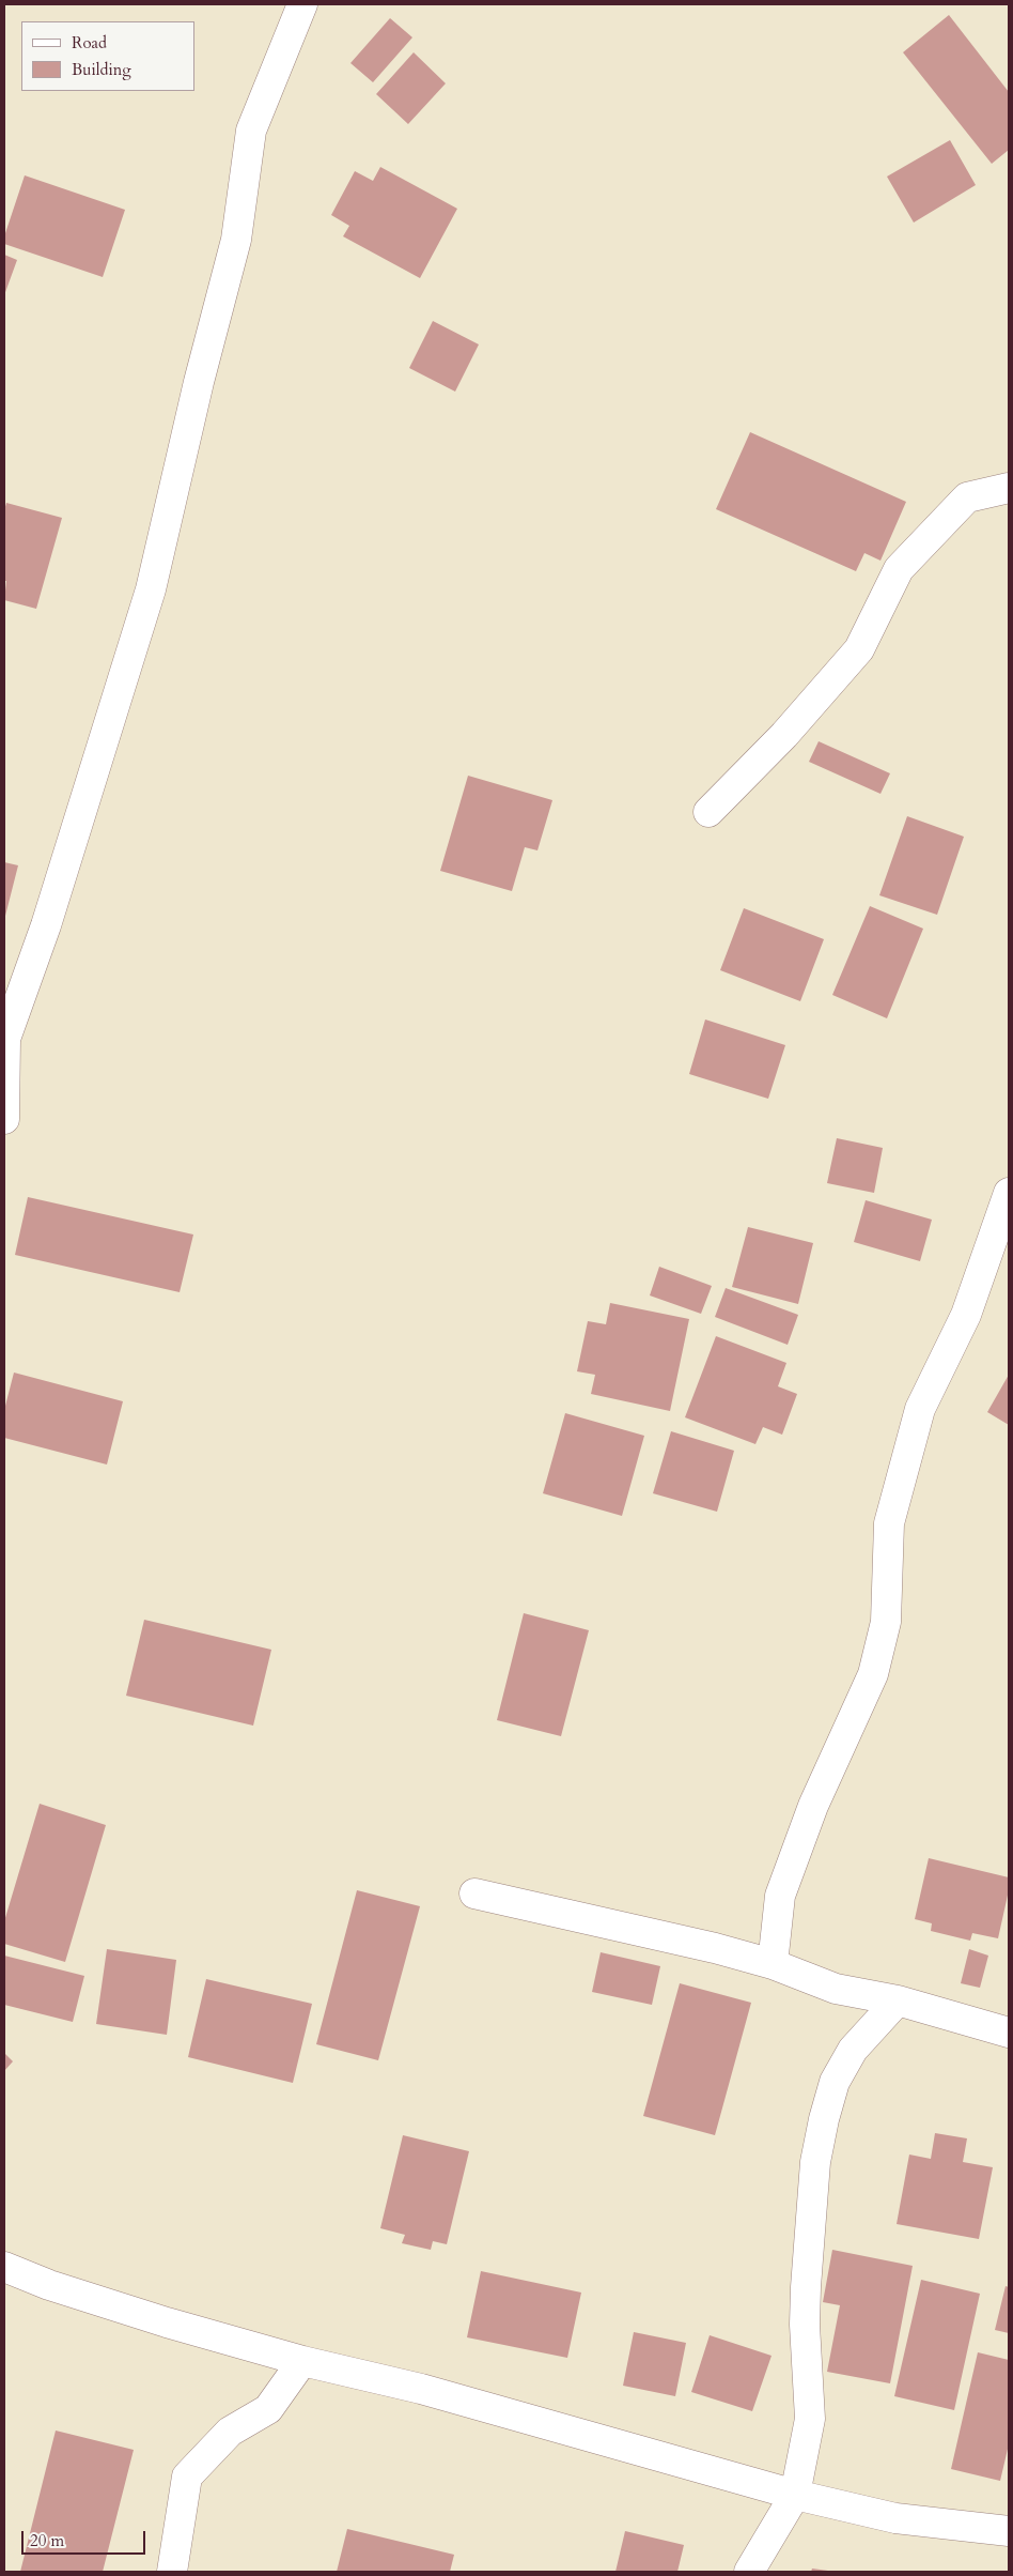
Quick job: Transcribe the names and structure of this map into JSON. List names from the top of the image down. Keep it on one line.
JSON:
{"legend":["Road","Building"],"scale_bar":"20 m"}
